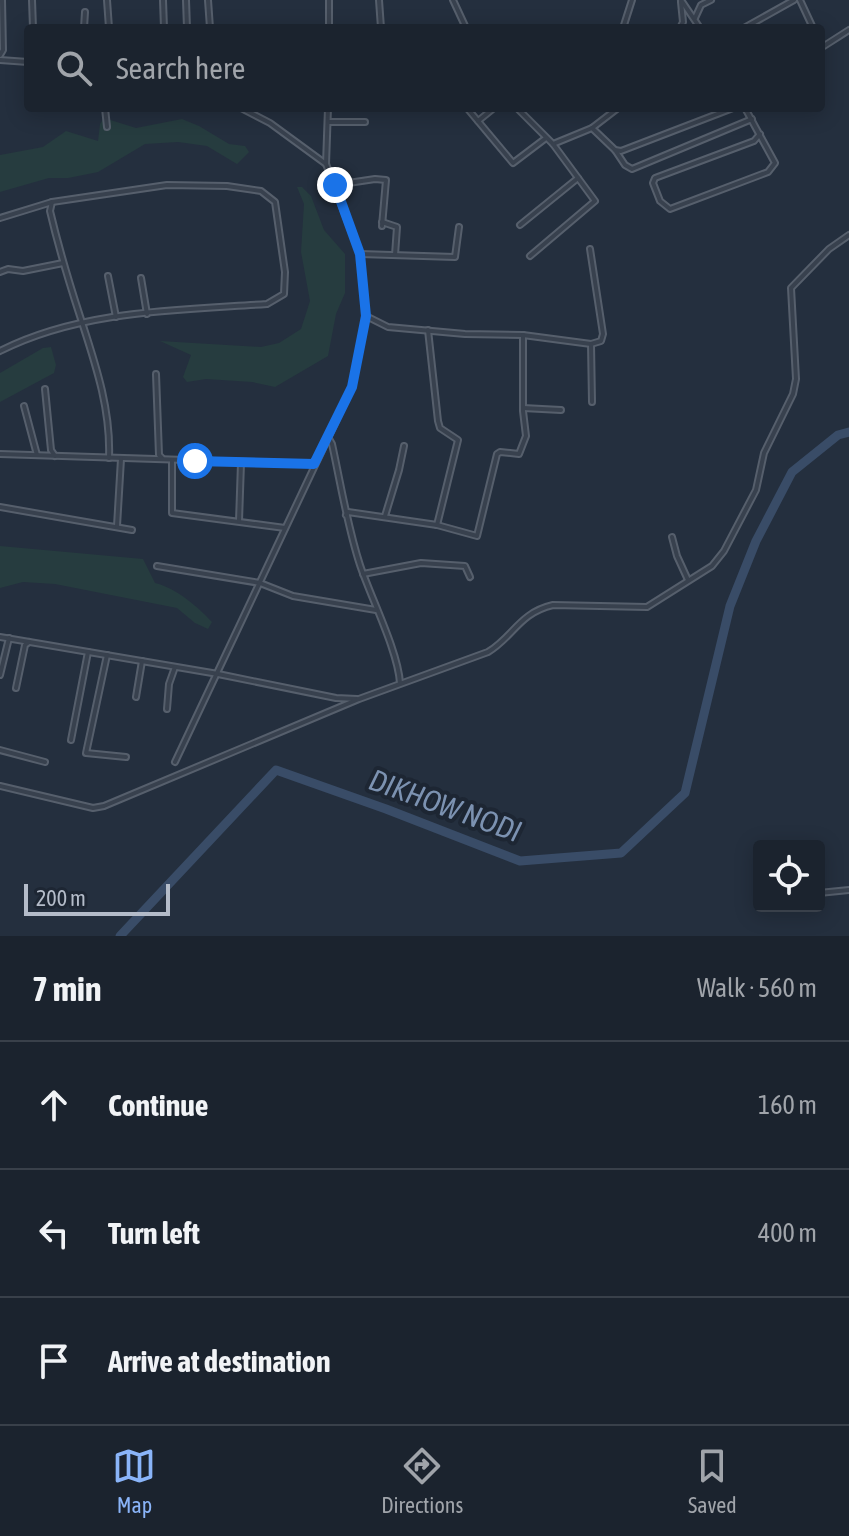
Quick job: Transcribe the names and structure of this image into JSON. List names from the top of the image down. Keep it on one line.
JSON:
{"water":["DIKHOW NODI"],"scale_bar":"200 m","page":{"search":"Search here","scale":"200 m","heading":["7 min","Walk · 560 m"],"list":[["Continue","160 m"],["Turn left","400 m"],"Arrive at destination"],"nav":["Map","Directions","Saved"]}}
